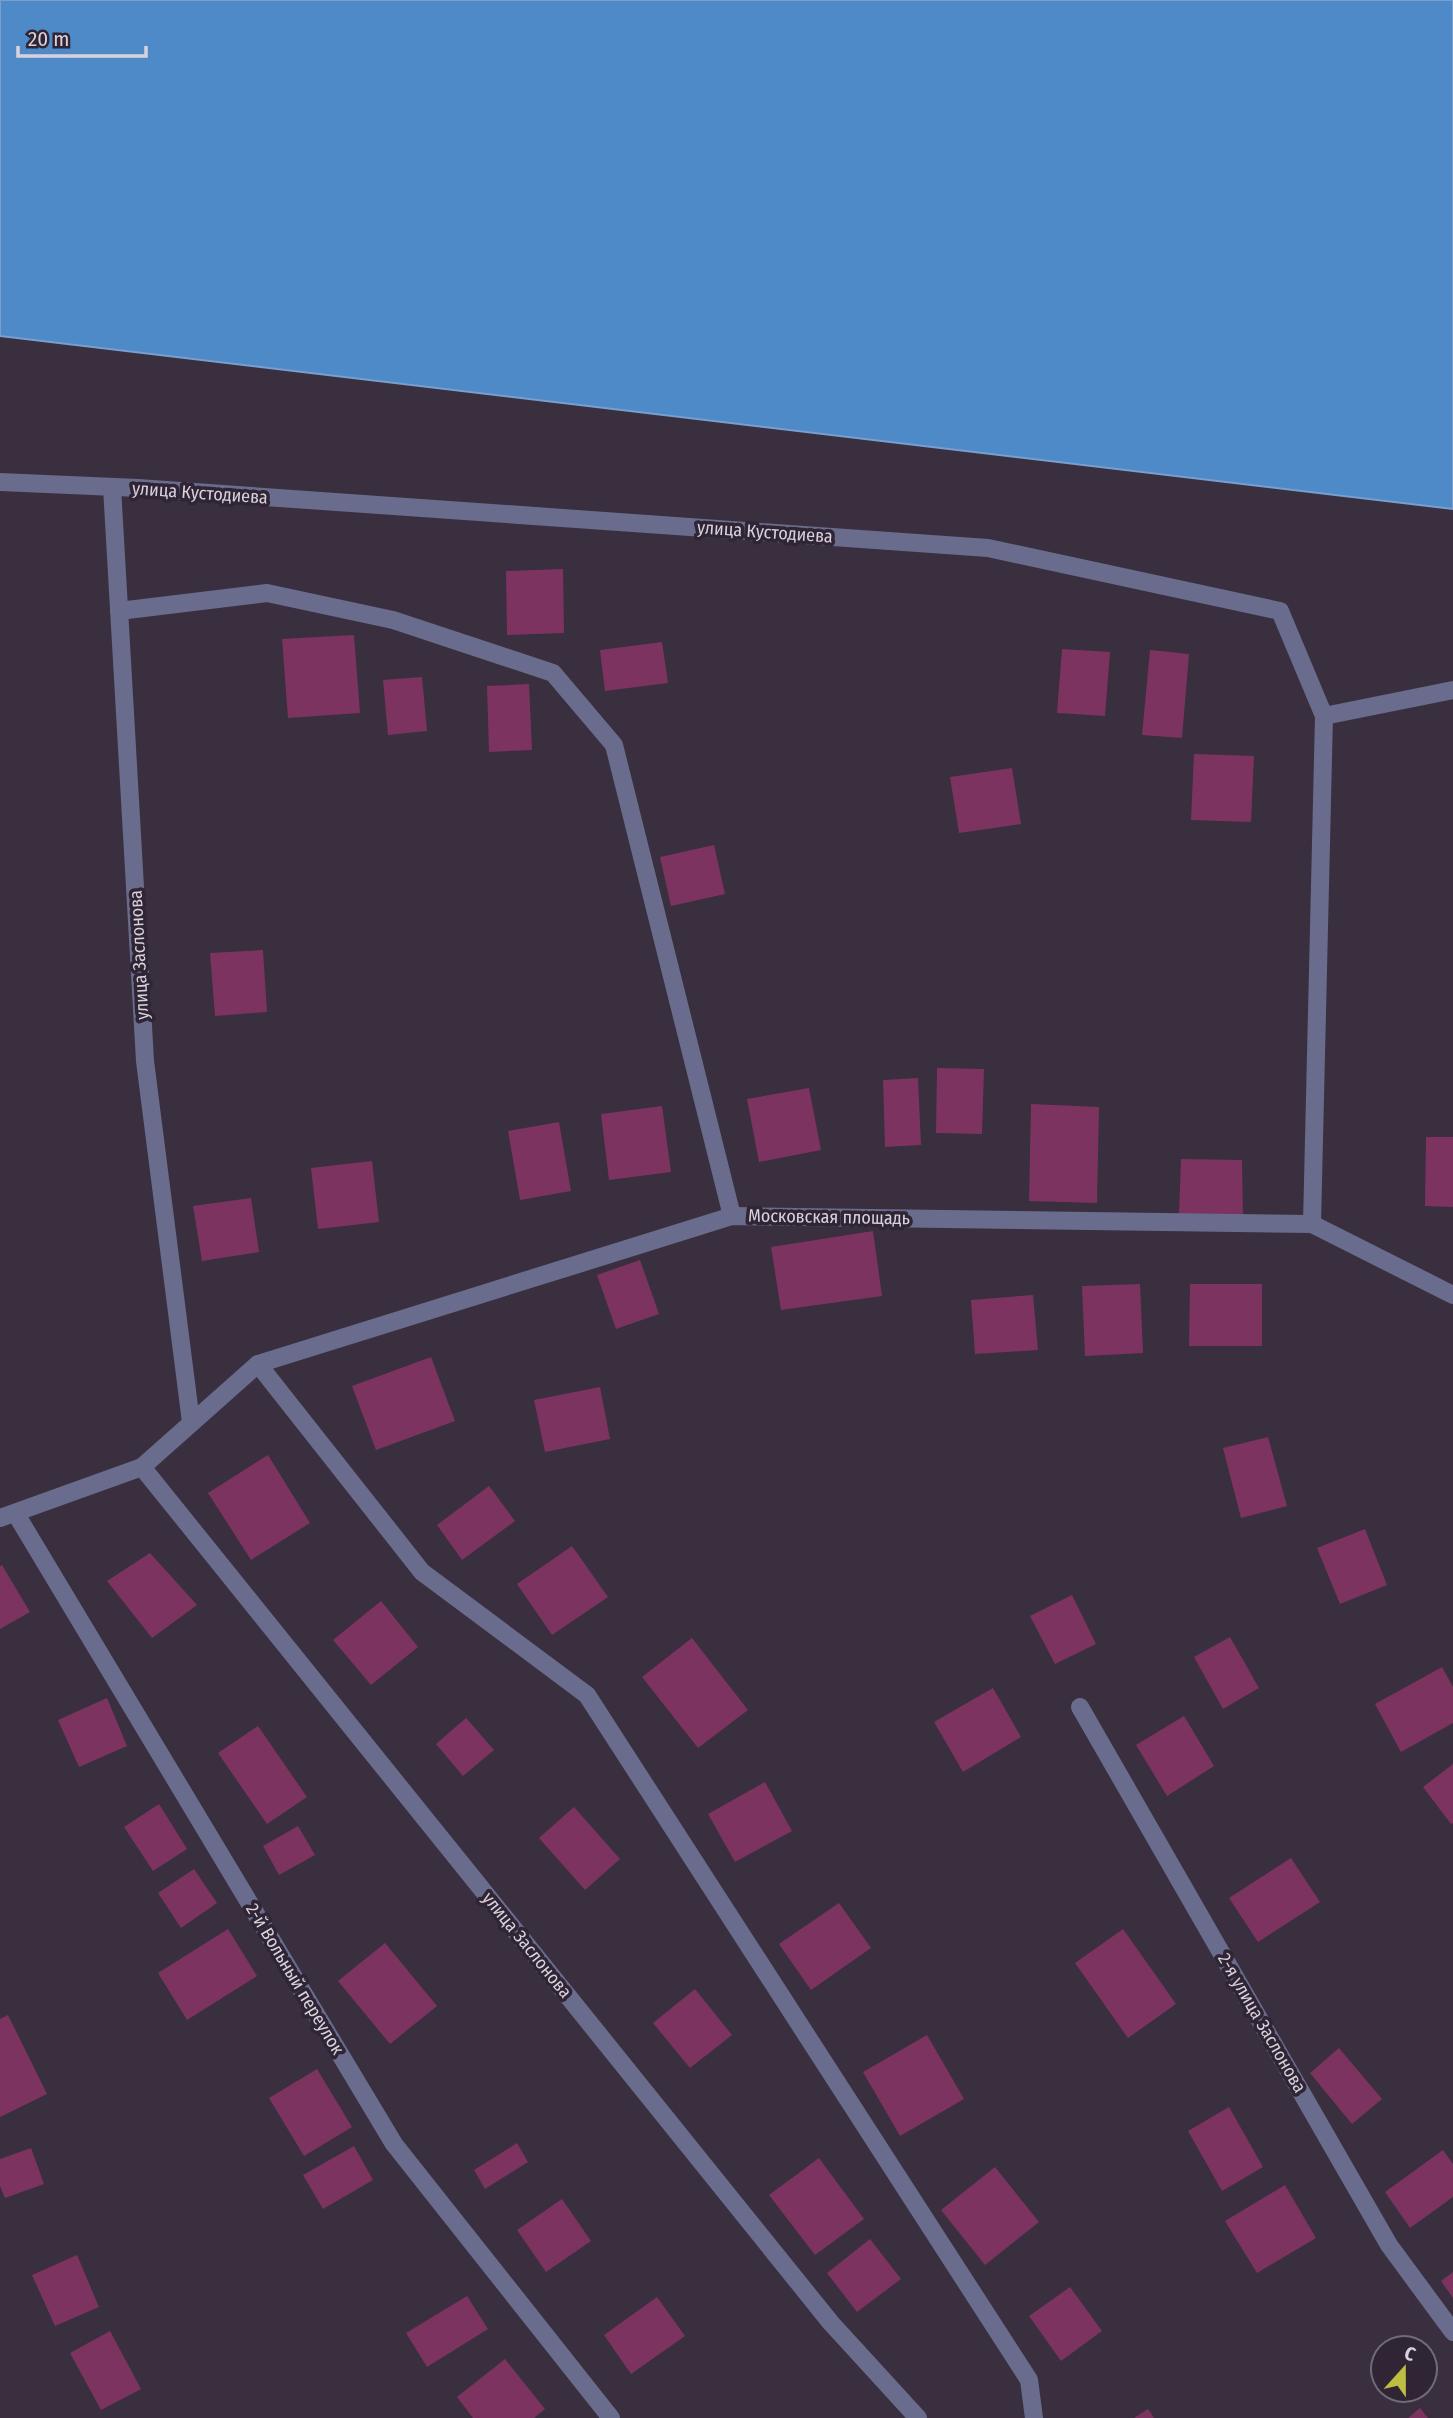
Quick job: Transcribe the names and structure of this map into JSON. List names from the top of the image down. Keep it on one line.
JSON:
{"streets":{"street":["улица Кустодиева","улица Заслонова","Московская площадь","2-й Вольный переулок","2-я улица Заслонова"]},"crossings":[["улица Кустодиева","улица Заслонова"],["улица Заслонова","Московская площадь"]],"scale_bar":"20 m","north":"top"}
